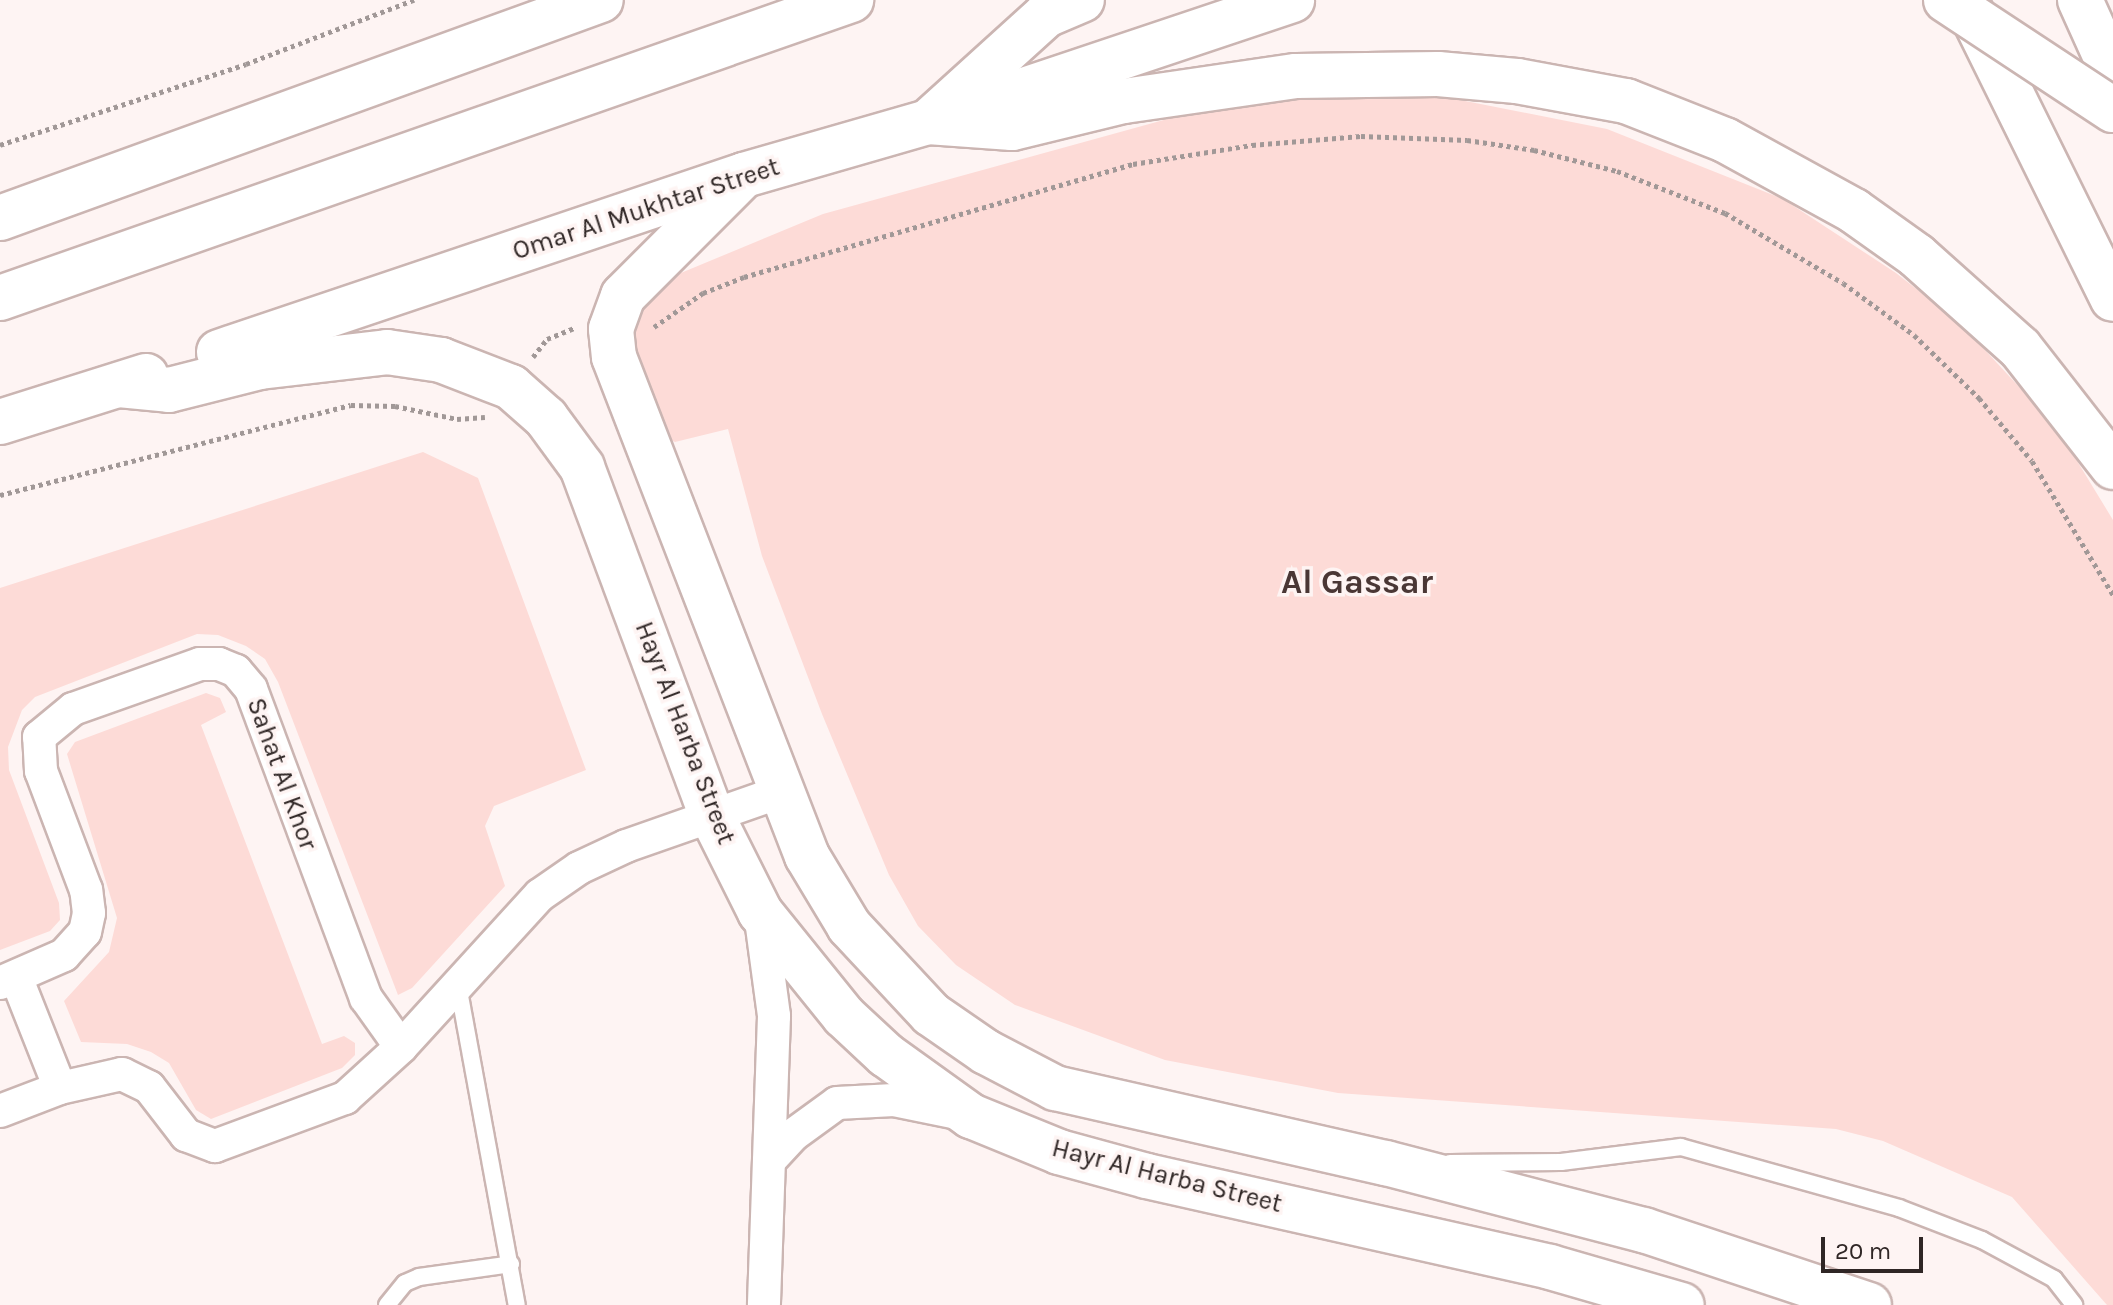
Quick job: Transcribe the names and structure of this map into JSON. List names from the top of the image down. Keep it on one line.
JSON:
{"streets":{"main road":["Omar Al Mukhtar Street","Hayr Al Harba Street"],"street":["Sahat Al Khor"]},"crossings":[["Omar Al Mukhtar Street","Hayr Al Harba Street"]],"districts":["Al Gassar"],"scale_bar":"20 m"}
